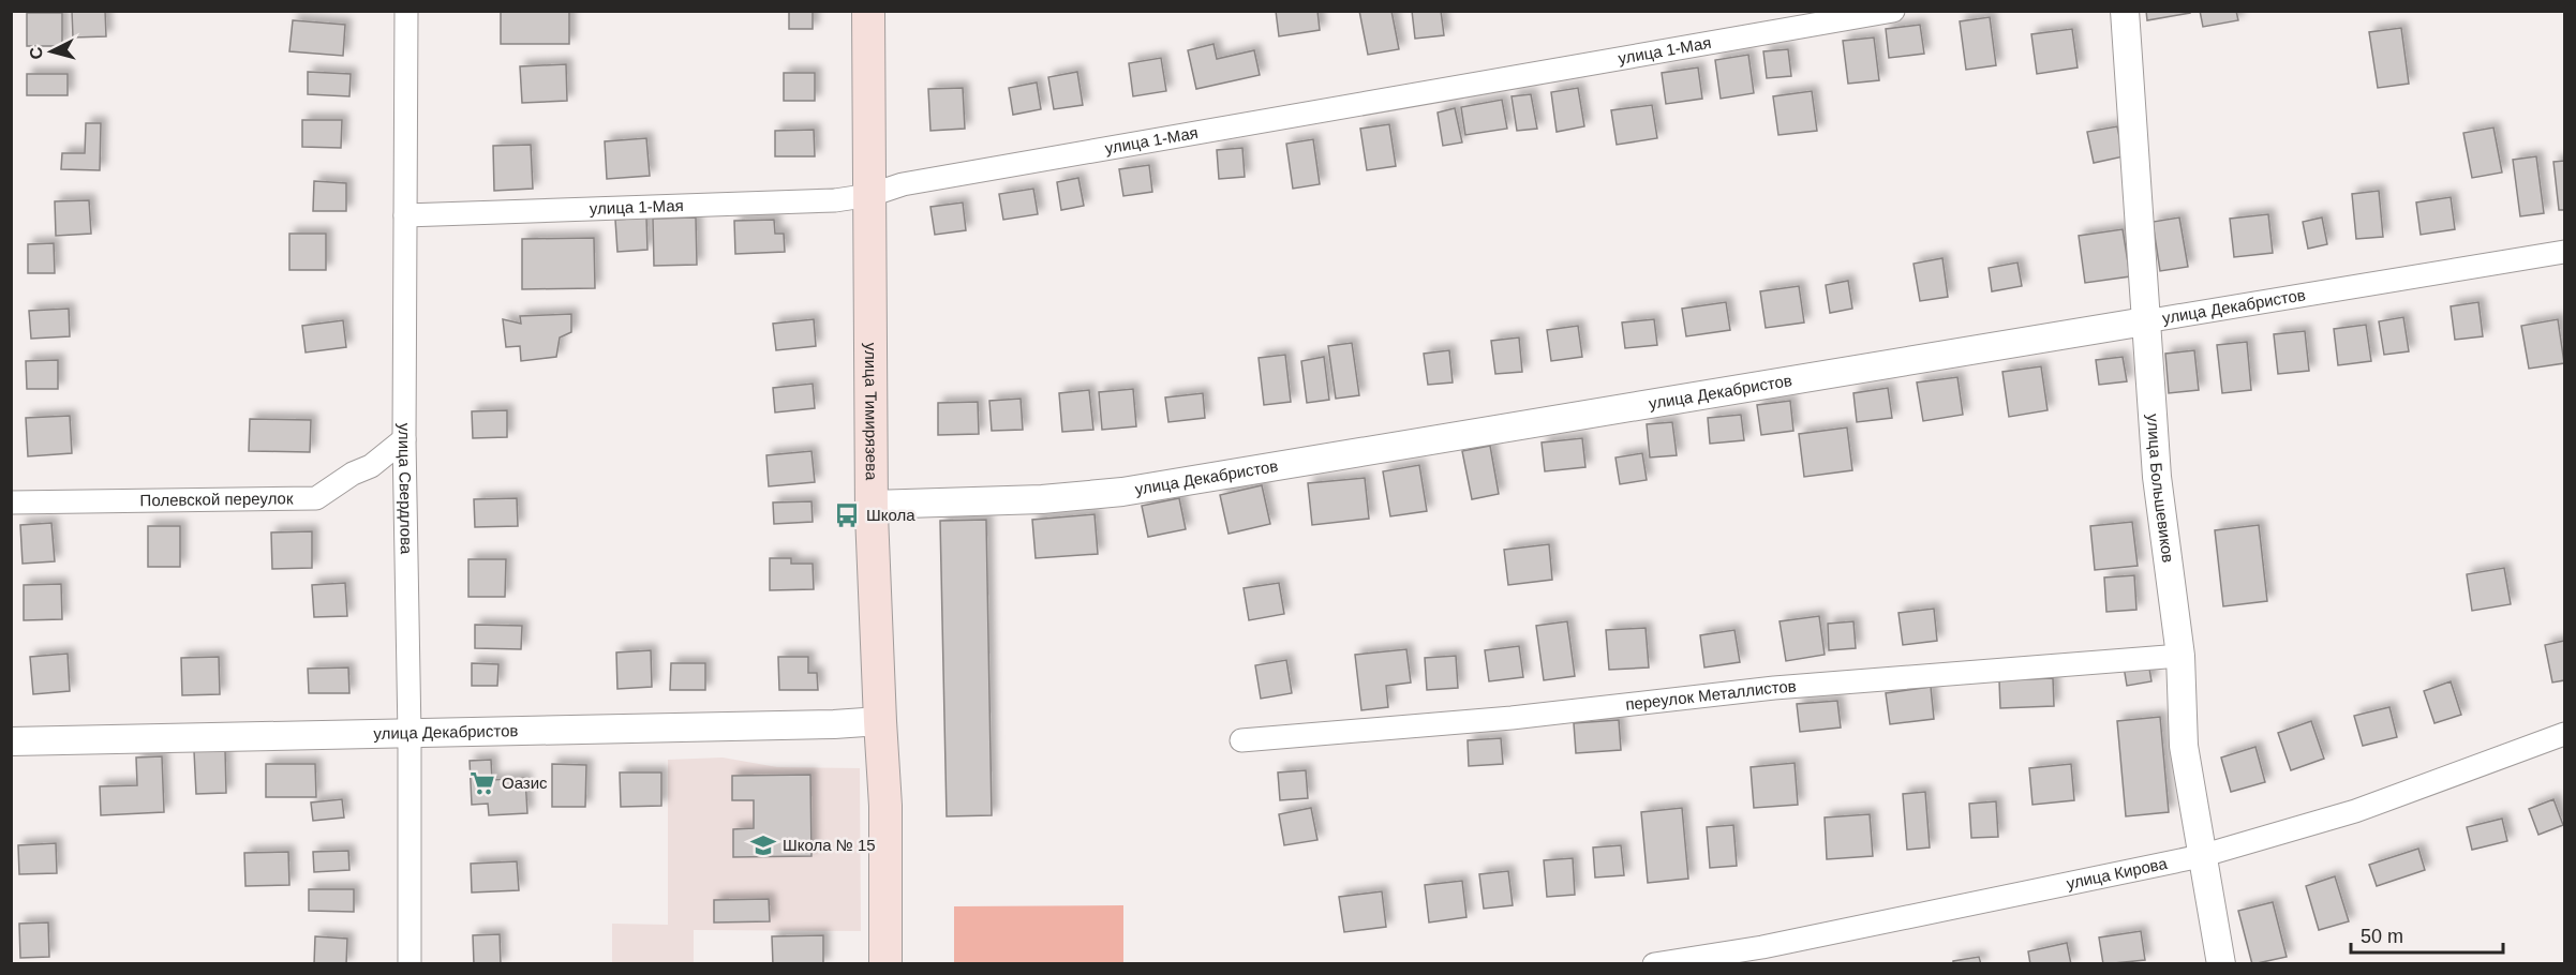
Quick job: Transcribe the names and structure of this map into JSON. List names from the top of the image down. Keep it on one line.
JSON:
{"streets":{"main road":["улица Тимирязева"],"street":["улица 1-Мая","улица Декабристов","улица Свердлова","улица Большевиков","Полевской переулок","переулок Металлистов","улица Кирова"]},"crossings":[["улица 1-Мая","улица Тимирязева"],["улица 1-Мая","улица Свердлова"],["улица Декабристов","улица Тимирязева"],["улица Декабристов","улица Свердлова"],["улица Декабристов","улица Большевиков"],["улица Свердлова","Полевской переулок"],["улица Большевиков","переулок Металлистов"],["улица Большевиков","улица Кирова"]],"places":{"bus stop":["Школа"],"supermarket":["Оазис"],"school or university":["Школа № 15"]},"scale_bar":"50 m","north":"left"}
